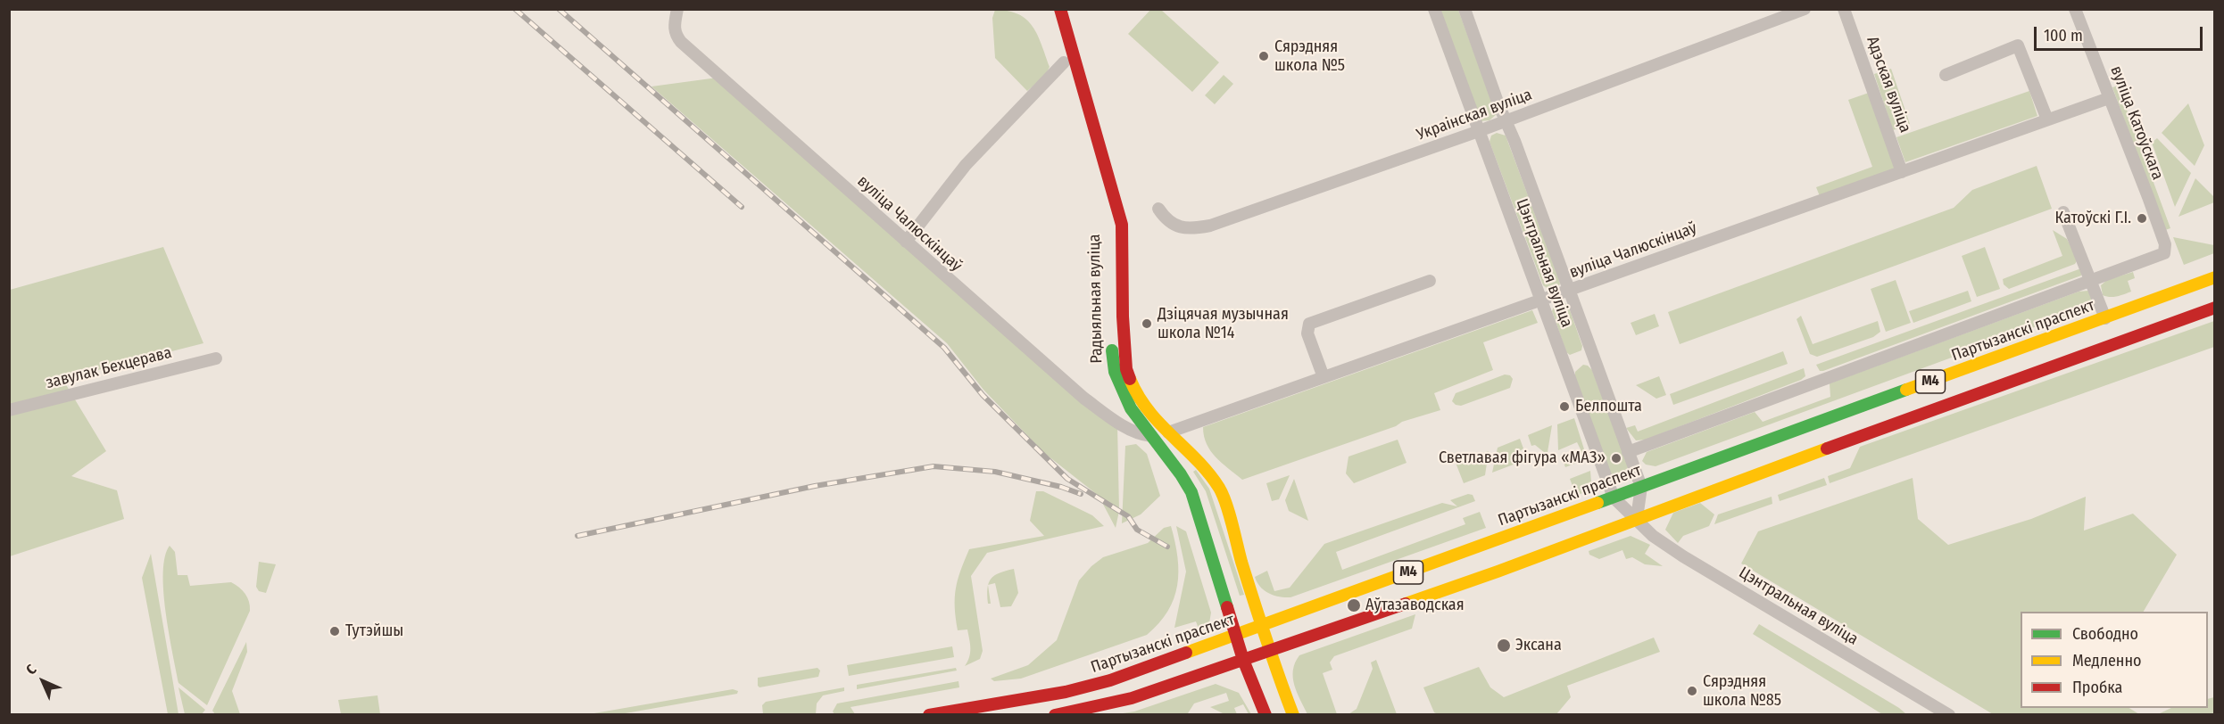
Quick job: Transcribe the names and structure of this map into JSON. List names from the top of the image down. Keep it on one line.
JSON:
{"streets":{"main road":["Радыяльная вуліца","Партызанскі праспект","М4"],"street":["Адэская вуліца","Украінская вуліца","вуліца Катоўскага","вуліца Чалюскінцаў","Цэнтральная вуліца","завулак Бехцерава"]},"crossings":[["Адэская вуліца","вуліца Чалюскінцаў"],["Украінская вуліца","Цэнтральная вуліца"],["вуліца Катоўскага","вуліца Чалюскінцаў"],["вуліца Чалюскінцаў","Цэнтральная вуліца"],["вуліца Чалюскінцаў","Радыяльная вуліца"],["Цэнтральная вуліца","Партызанскі праспект"],["Цэнтральная вуліца","М4"],["Радыяльная вуліца","Партызанскі праспект"],["Радыяльная вуліца","М4"]],"places":["Сярэдняя школа №5","Катоўскі Г.І.","Дзіцячая музычная школа №14","Белпошта","Светлавая фігура «МАЗ»","Аўтазаводская","Тутэйшы","Эксана","Сярэдняя школа №85"],"legend":["Свободно","Медленно","Пробка"],"scale_bar":"100 m","north":"top left"}
